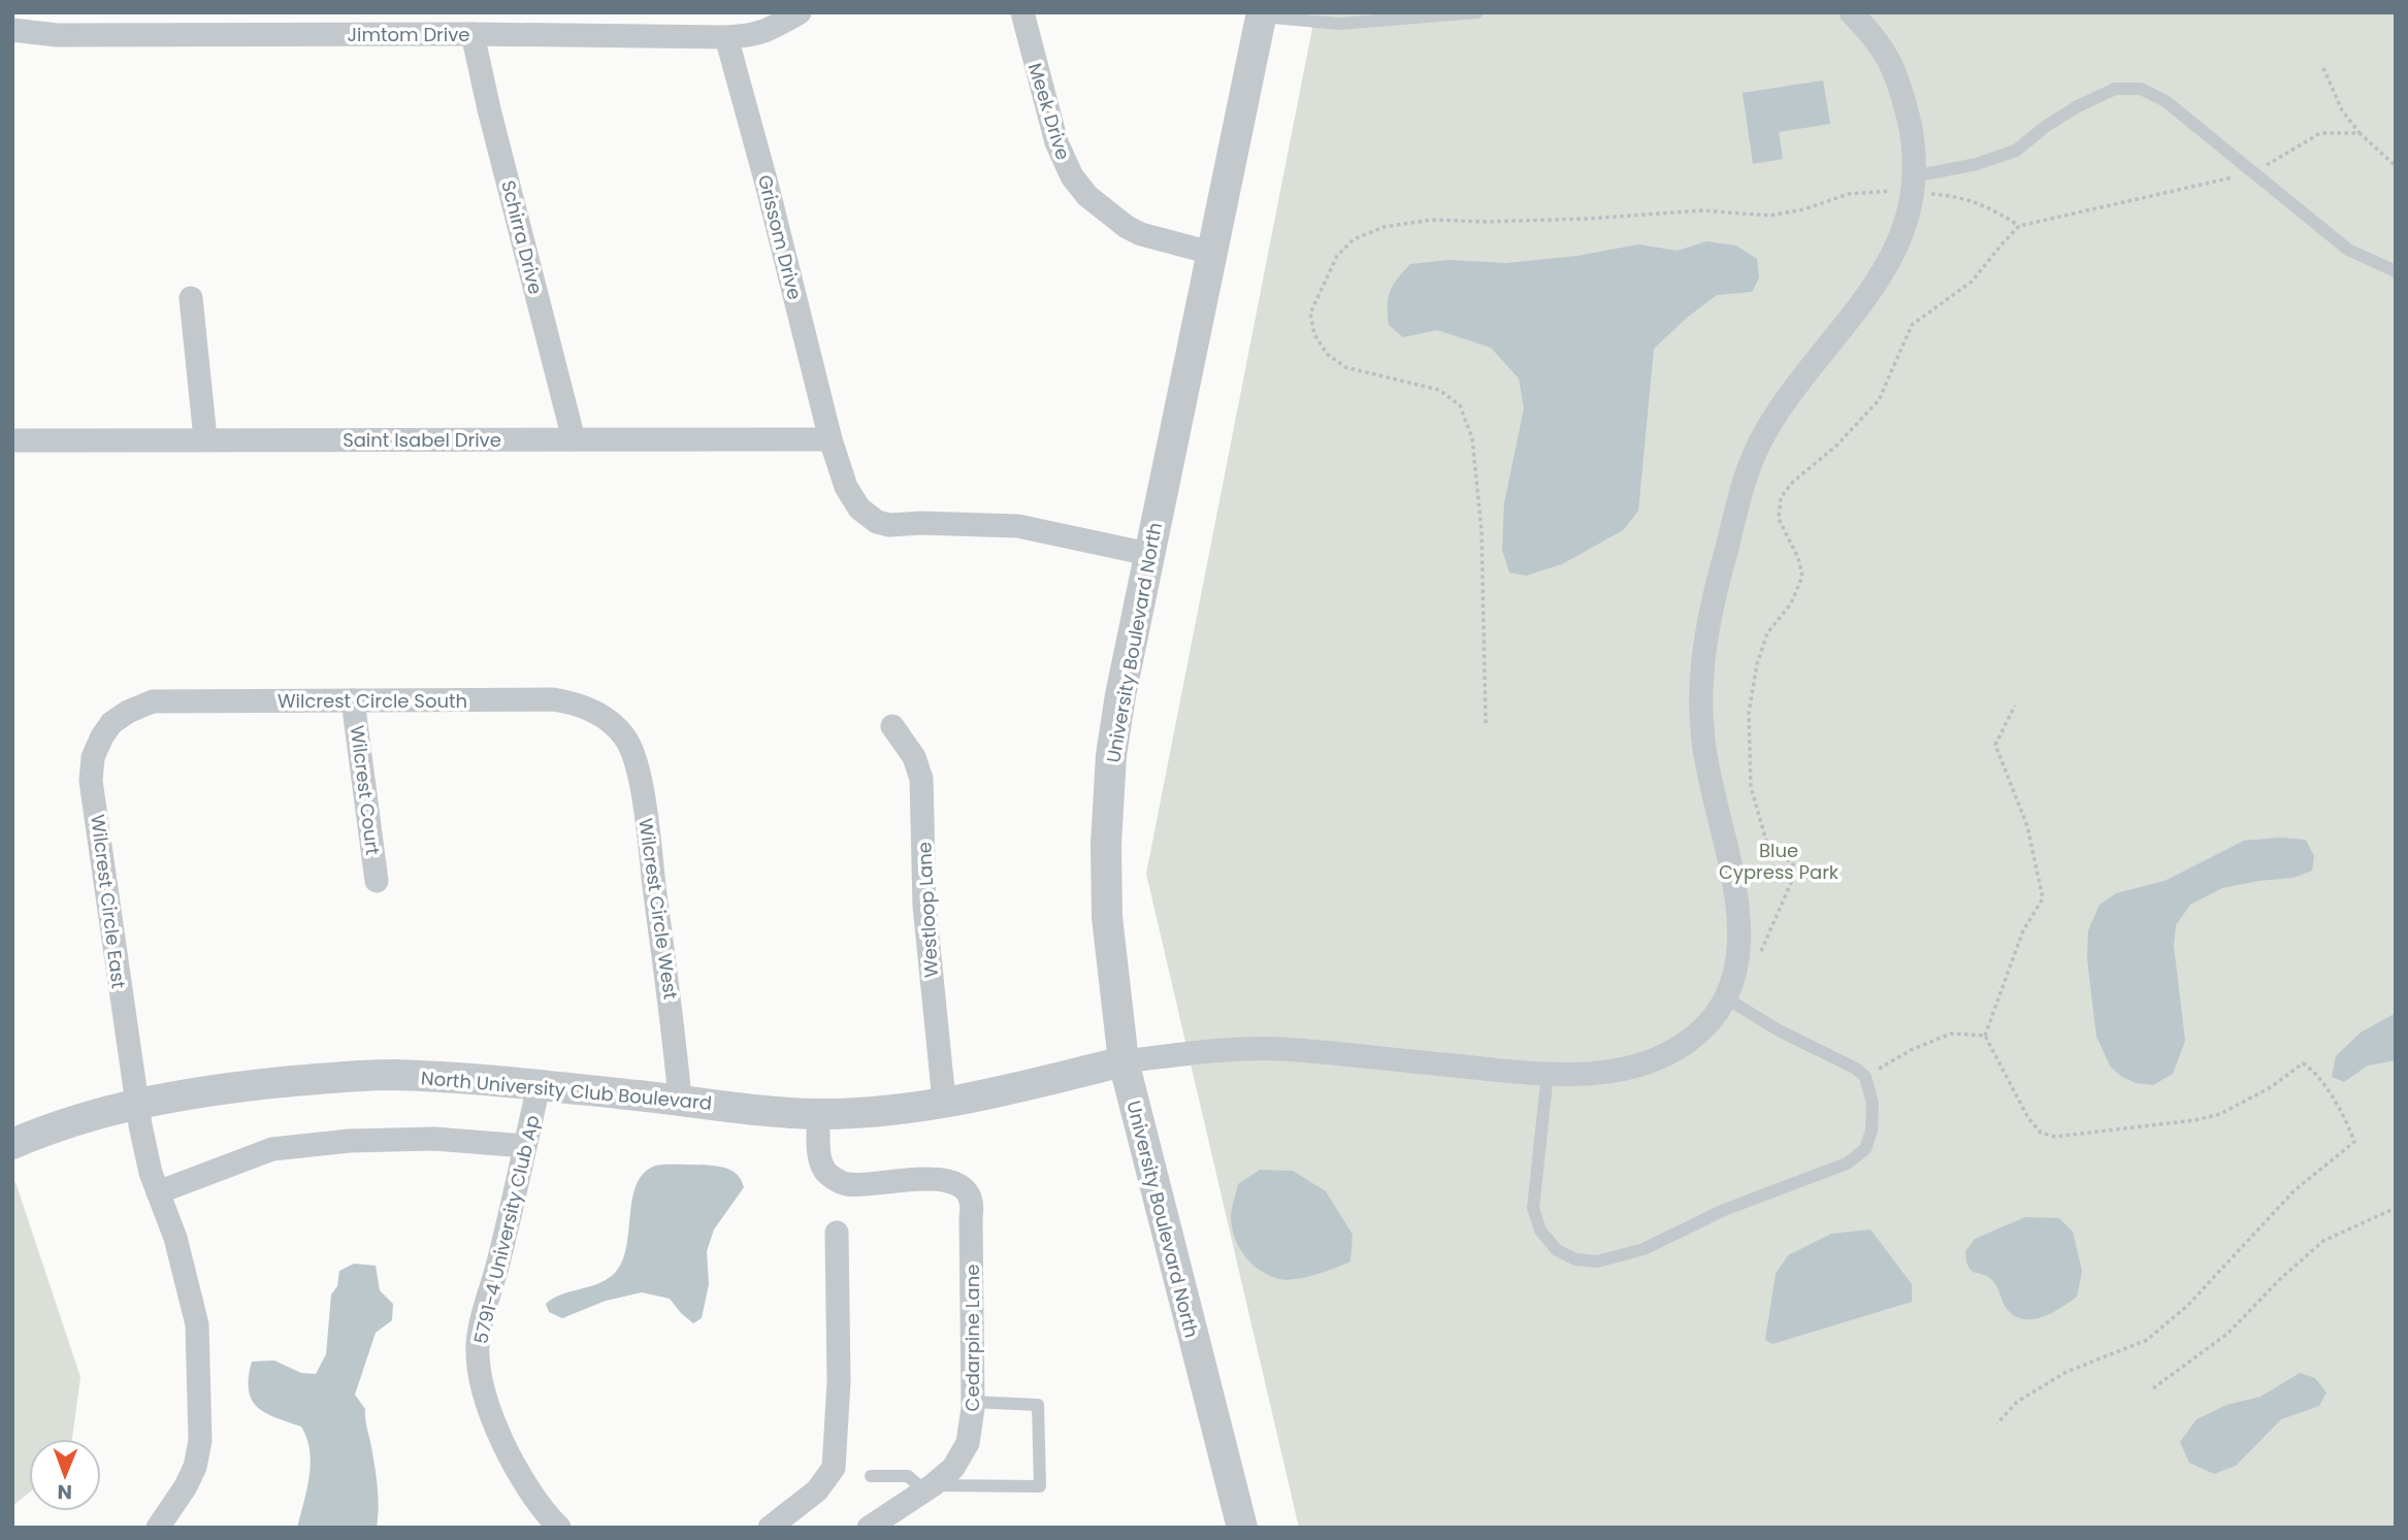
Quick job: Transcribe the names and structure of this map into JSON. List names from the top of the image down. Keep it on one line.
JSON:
{"streets":{"street":["Jimtom Drive","Meek Drive","Schirra Drive","Grissom Drive","Saint Isabel Drive","University Boulevard North","Wilcrest Circle South","Wilcrest Court","Wilcrest Circle East","Wilcrest Circle West","Westloop Lane","North University Club Boulevard","5791-4 University Club Ap","Cedarpine Lane"]},"crossings":[["Jimtom Drive","Schirra Drive"],["Jimtom Drive","Grissom Drive"],["Meek Drive","University Boulevard North"],["Schirra Drive","Saint Isabel Drive"],["Grissom Drive","Saint Isabel Drive"],["Grissom Drive","University Boulevard North"],["University Boulevard North","North University Club Boulevard"],["Wilcrest Circle South","Wilcrest Court"],["Wilcrest Circle South","Wilcrest Circle East"],["Wilcrest Circle South","Wilcrest Circle West"],["Wilcrest Circle East","North University Club Boulevard"],["Wilcrest Circle West","North University Club Boulevard"],["Westloop Lane","North University Club Boulevard"],["North University Club Boulevard","5791-4 University Club Ap"],["North University Club Boulevard","Cedarpine Lane"]],"parks":["Blue Cypress Park"],"north":"bottom"}
